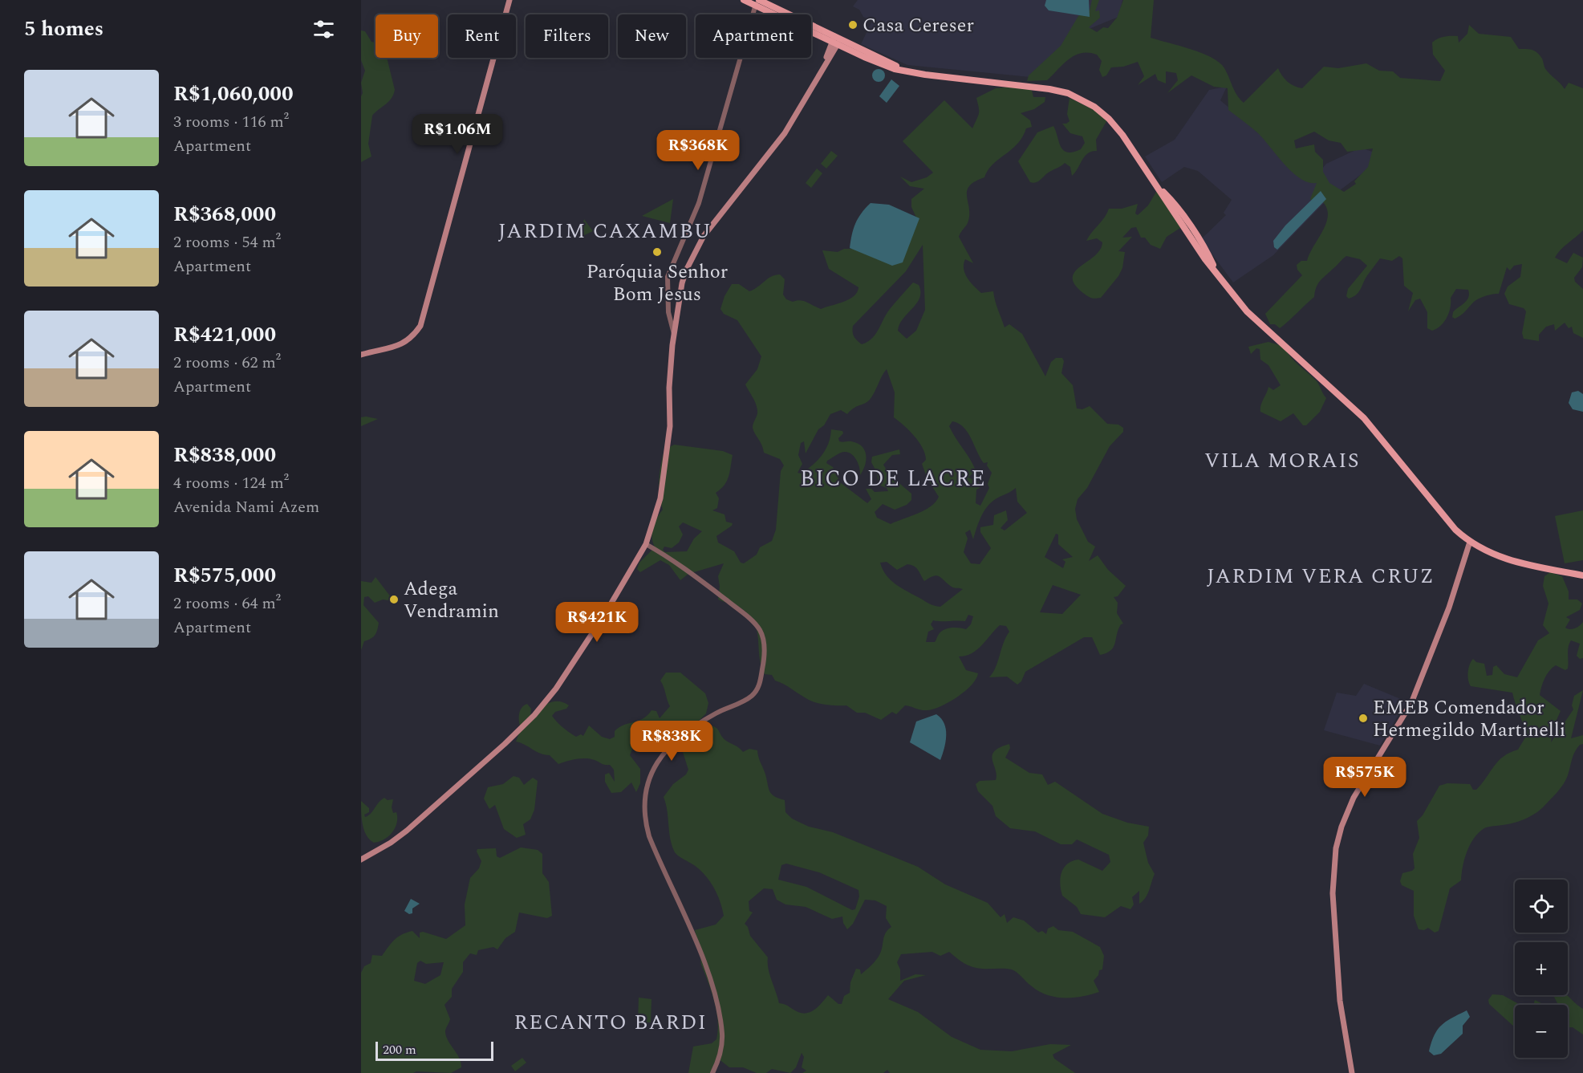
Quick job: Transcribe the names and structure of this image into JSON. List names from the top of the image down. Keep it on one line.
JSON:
{"districts":["JARDIM CAXAMBU","VILA MORAIS","BICO DE LACRE","JARDIM VERA CRUZ","RECANTO BARDI"],"places":["Casa Cereser","Paróquia Senhor Bom Jesus","Adega Vendramin","EMEB Comendador Hermegildo Martinelli"],"scale_bar":"200 m","page":{"heading":"5 homes","chip":["Buy","Rent","Filters","New","Apartment"],"list":[{"name":"R$1,060,000","note":"3 rooms · 116 m² · Apartment"},{"name":"R$368,000","note":"2 rooms · 54 m² · Apartment"},{"name":"R$421,000","note":"2 rooms · 62 m² · Apartment"},{"name":"R$838,000","note":"4 rooms · 124 m² · Avenida Nami Azem"},{"name":"R$575,000","note":"2 rooms · 64 m² · Apartment"}],"price":["R$1.06M","R$368K","R$421K","R$838K","R$575K"],"map_buttons":["+","−"],"scale":"200 m"}}
